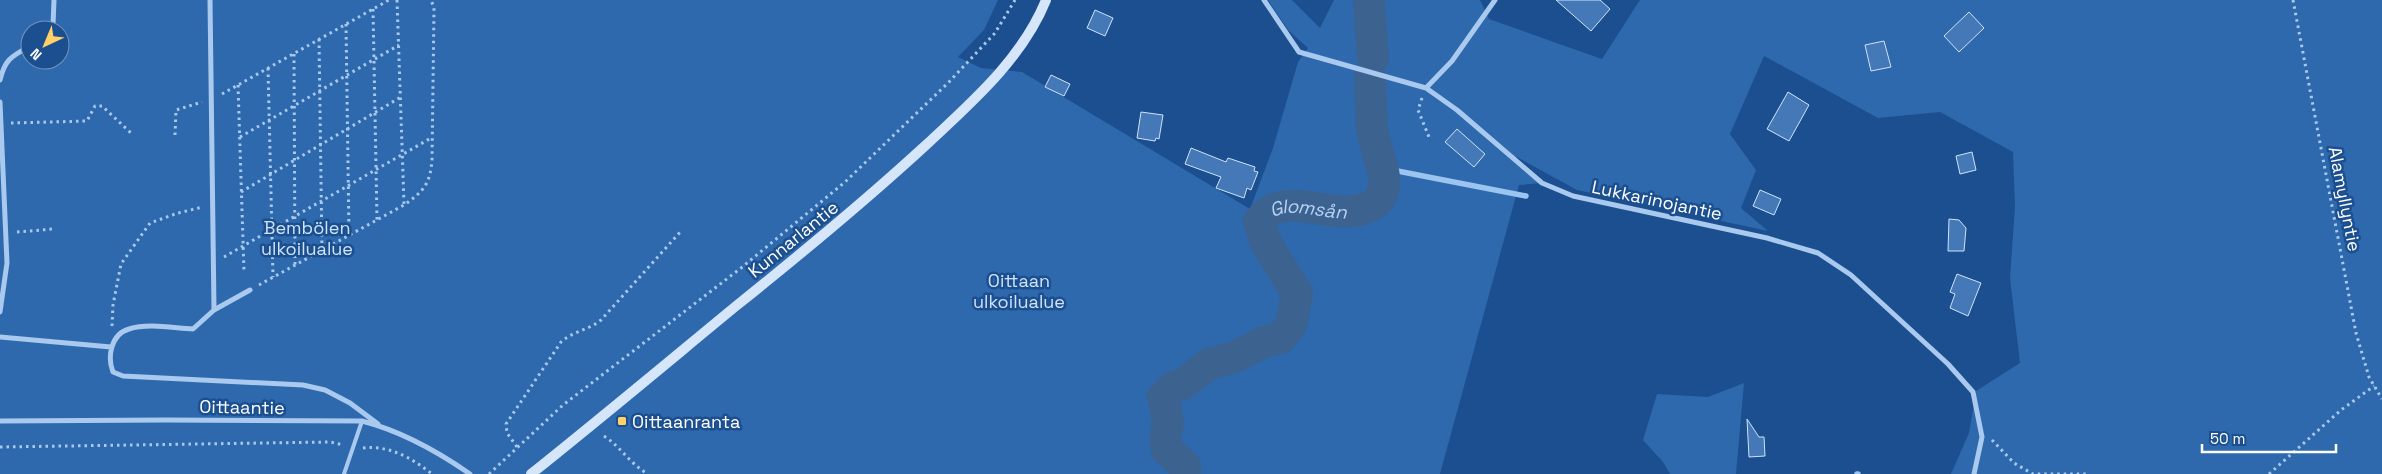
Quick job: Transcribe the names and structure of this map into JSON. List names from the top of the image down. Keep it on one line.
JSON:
{"streets":{"main road":["Kunnarlantie"],"street":["Lukkarinojantie","Oittaantie"],"path":["Alamyllyntie"]},"water":["Glomsån"],"parks":["Bembölen ulkoilualue","Oittaan ulkoilualue"],"places":{"transit":["Oittaanranta"]},"scale_bar":"50 m","north":"bottom left"}
